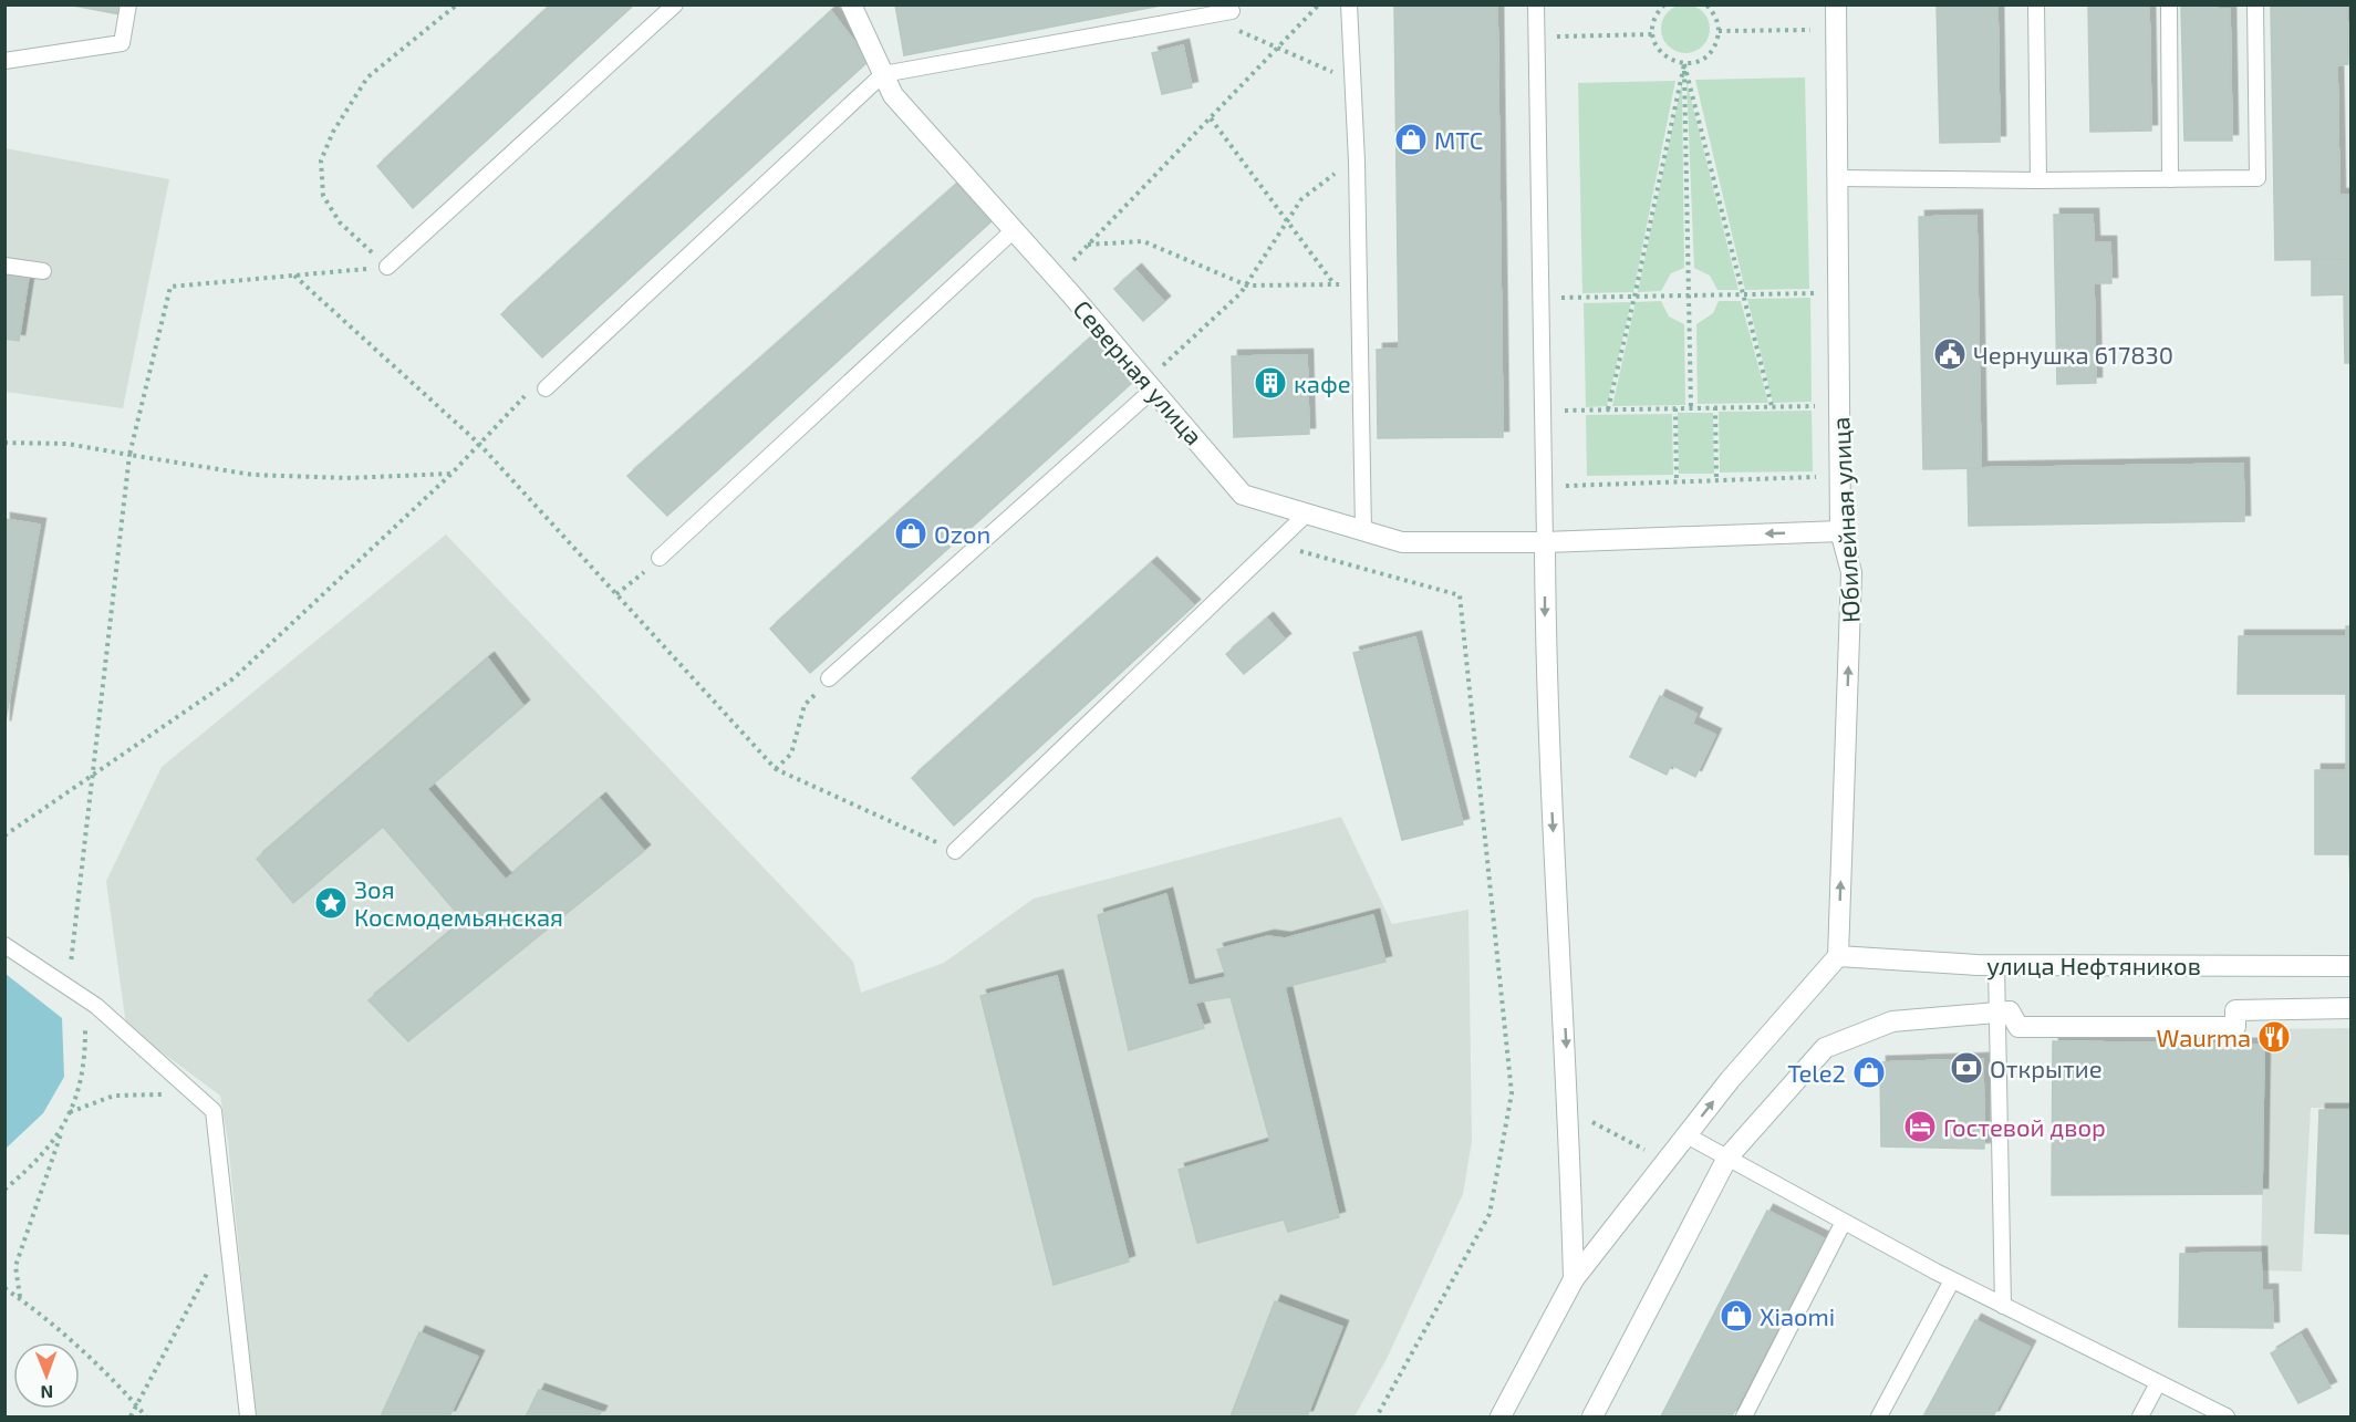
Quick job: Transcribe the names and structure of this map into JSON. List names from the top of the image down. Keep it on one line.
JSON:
{"streets":{"street":["Северная улица","Юбилейная улица","улица Нефтяников"]},"crossings":[["Северная улица","Юбилейная улица"],["Юбилейная улица","улица Нефтяников"]],"one_way":["Юбилейная улица"],"places":{"shop":["МТС","Ozon","Tele2","Xiaomi"],"public building":["Чернушка 617830"],"building":["кафе"],"place":["Зоя Космодемьянская"],"restaurant":["Waurma"],"bank":["Открытие"],"hotel":["Гостевой двор"]},"north":"bottom"}
